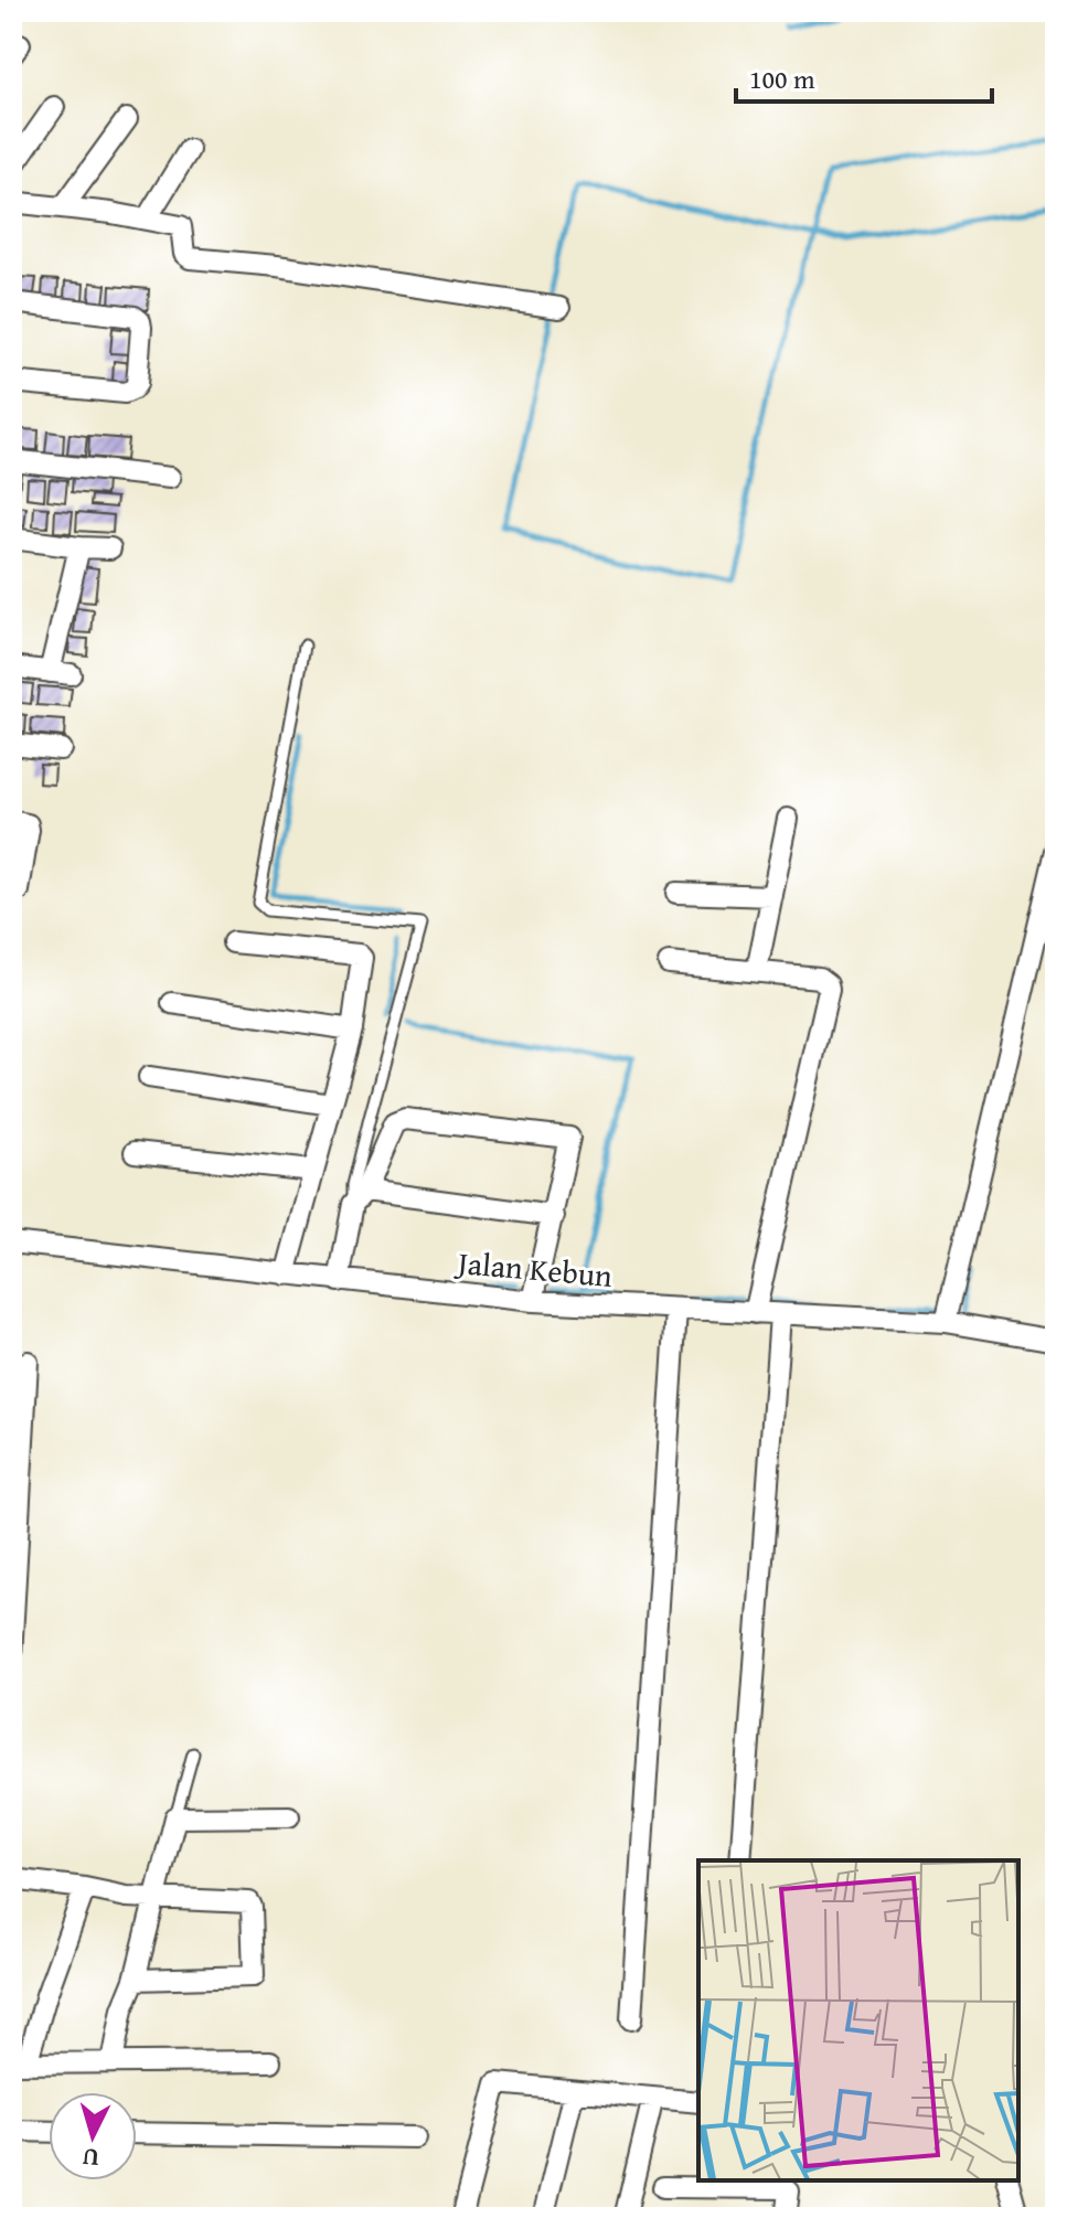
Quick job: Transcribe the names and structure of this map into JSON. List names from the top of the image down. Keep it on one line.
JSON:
{"streets":{"street":["Jalan Kebun"]},"scale_bar":"100 m","north":"bottom"}
